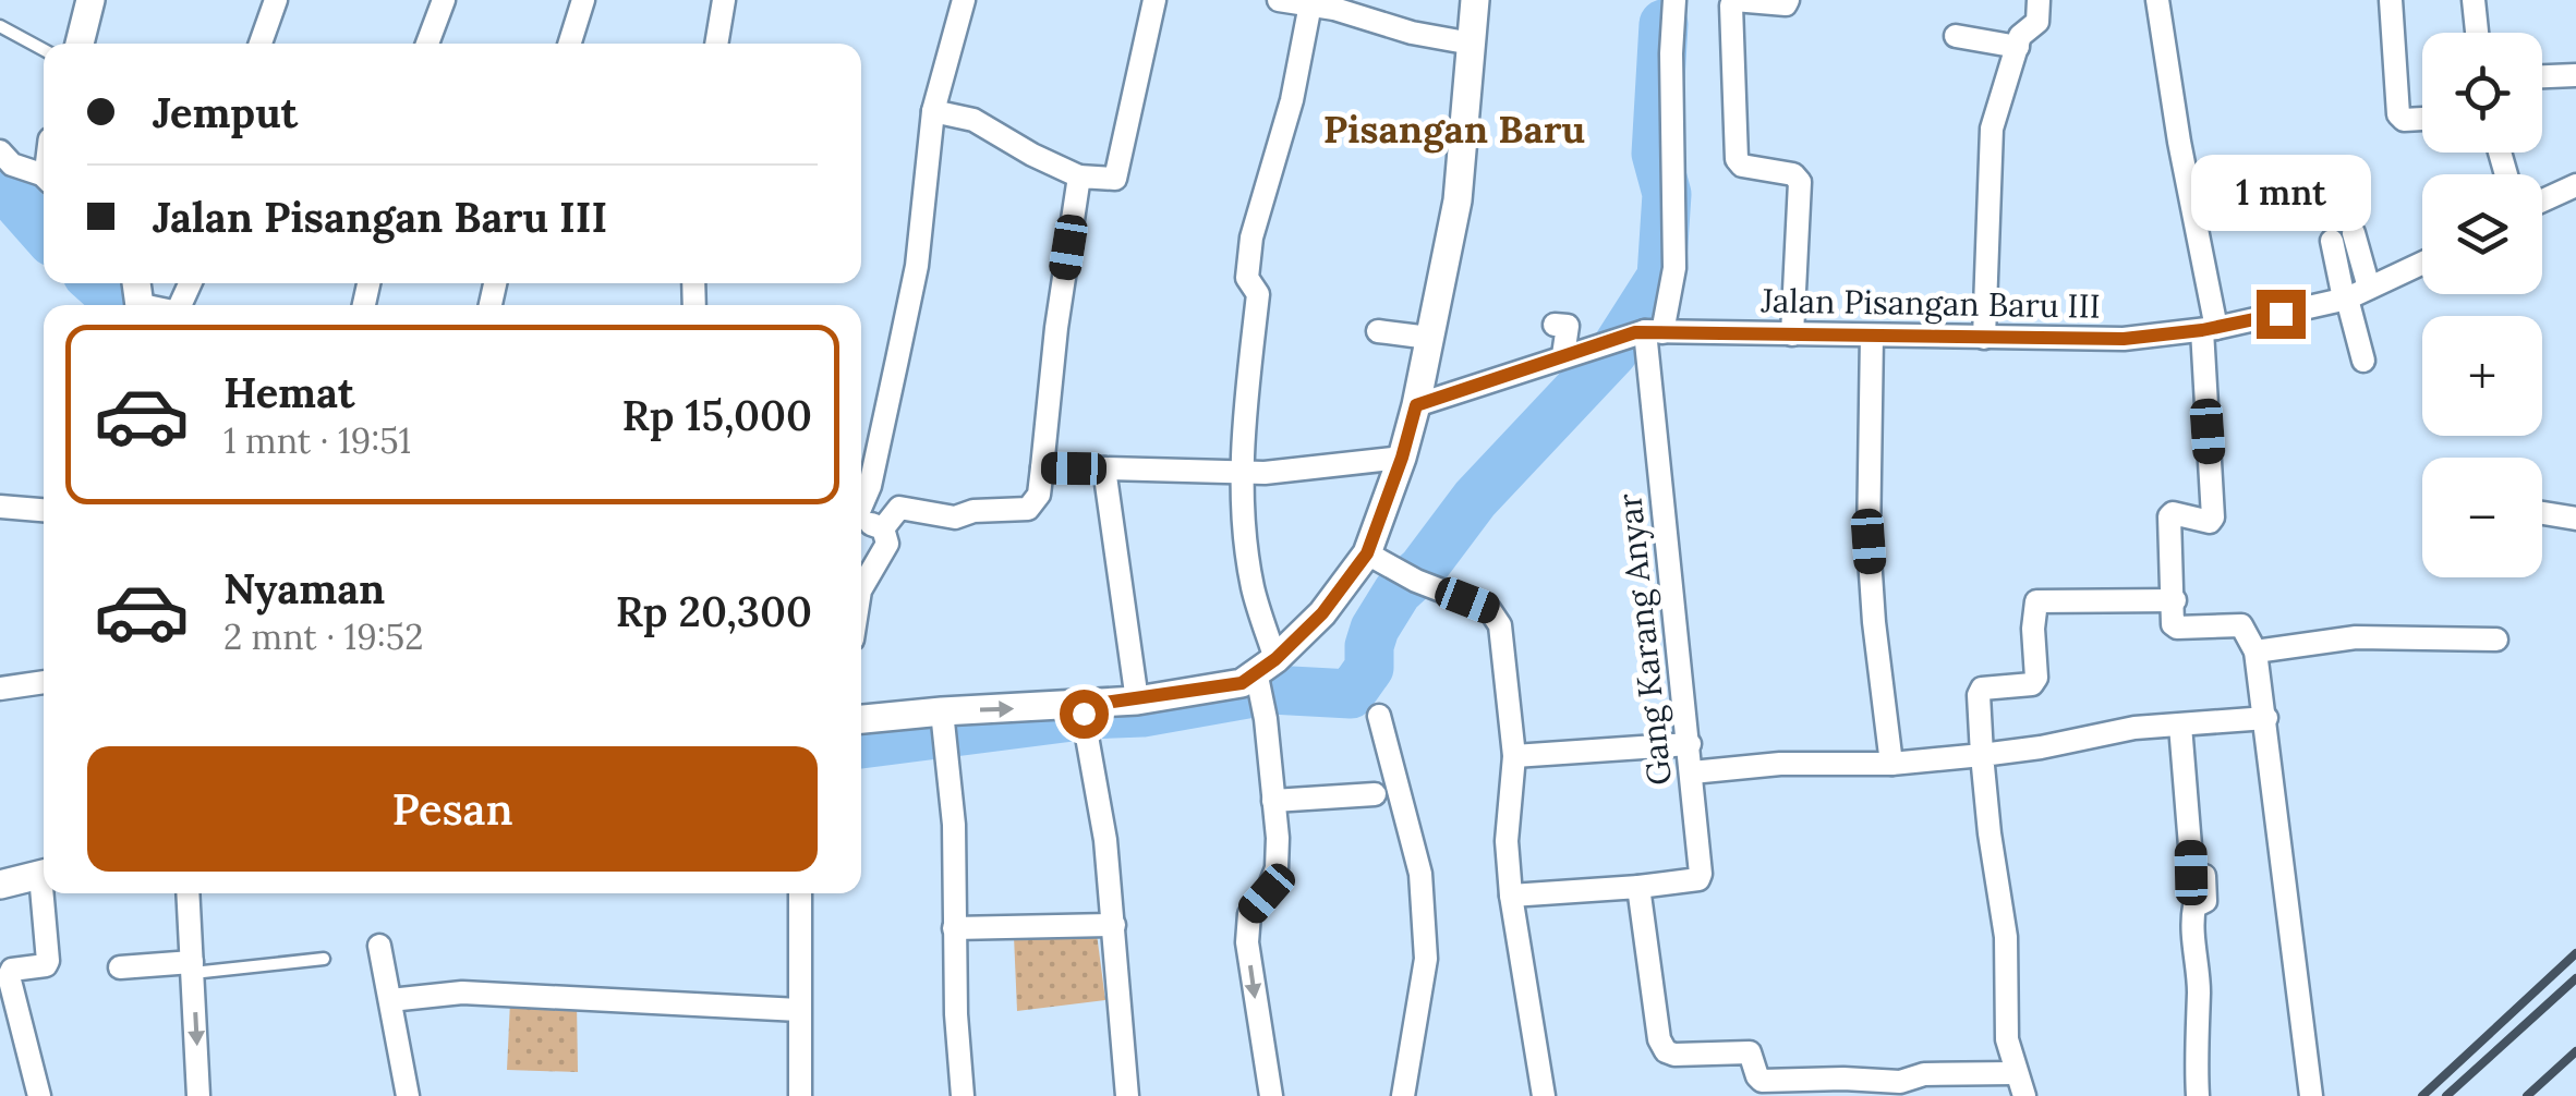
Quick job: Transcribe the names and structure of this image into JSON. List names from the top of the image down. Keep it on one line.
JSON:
{"streets":{"street":["Jalan Pisangan Baru III","Gang Karang Anyar"]},"crossings":[["Jalan Pisangan Baru III","Gang Karang Anyar"]],"districts":["Pisangan Baru"],"page":{"map_buttons":["+","−"],"banner":["Jemput","Jalan Pisangan Baru III"],"bubble":"1 mnt","list":[{"name":"Hemat","note":"1 mnt · 19:51","value":"Rp 15,000"},{"name":"Nyaman","note":"2 mnt · 19:52","value":"Rp 20,300"}],"buttons":"Pesan"}}
